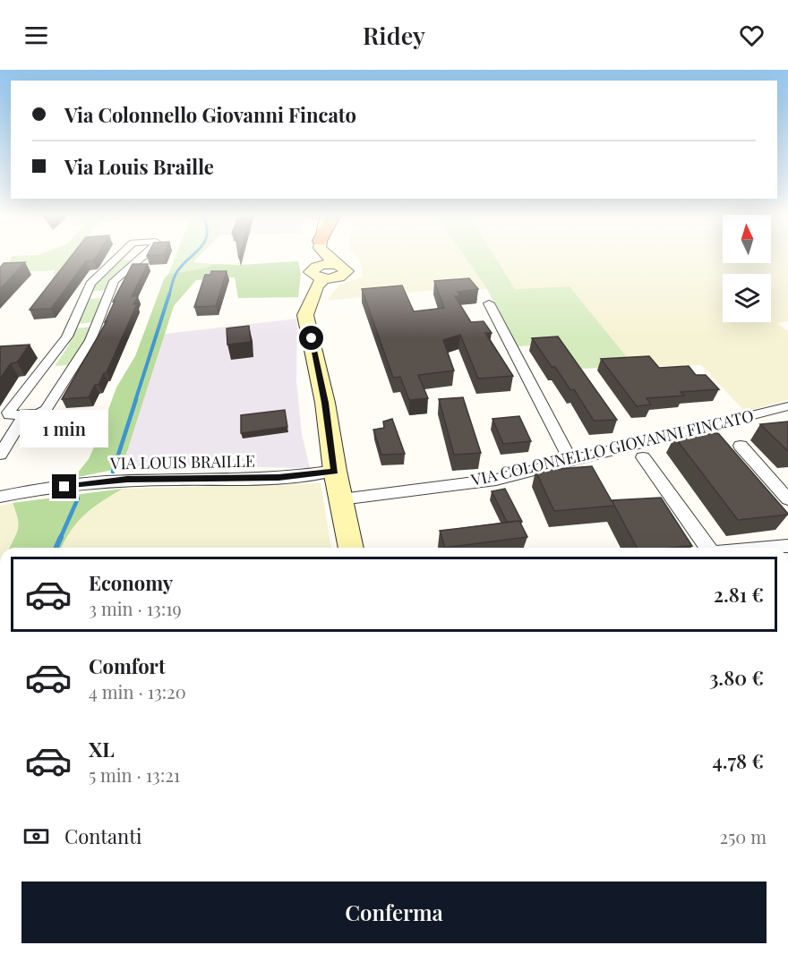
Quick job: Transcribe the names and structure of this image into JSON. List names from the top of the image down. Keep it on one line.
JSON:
{"streets":{"street":["VIA COLONNELLO GIOVANNI FINCATO","VIA LOUIS BRAILLE"]},"north":"top","page":{"header":"Ridey","banner":["Via Colonnello Giovanni Fincato","Via Louis Braille"],"bubble":"1 min","list":[{"name":"Economy","note":"3 min · 13:19","value":"2.81 €"},{"name":"Comfort","note":"4 min · 13:20","value":"3.80 €"},{"name":"XL","note":"5 min · 13:21","value":"4.78 €"}],"pay":["Contanti","250 m"],"buttons":"Conferma"}}
